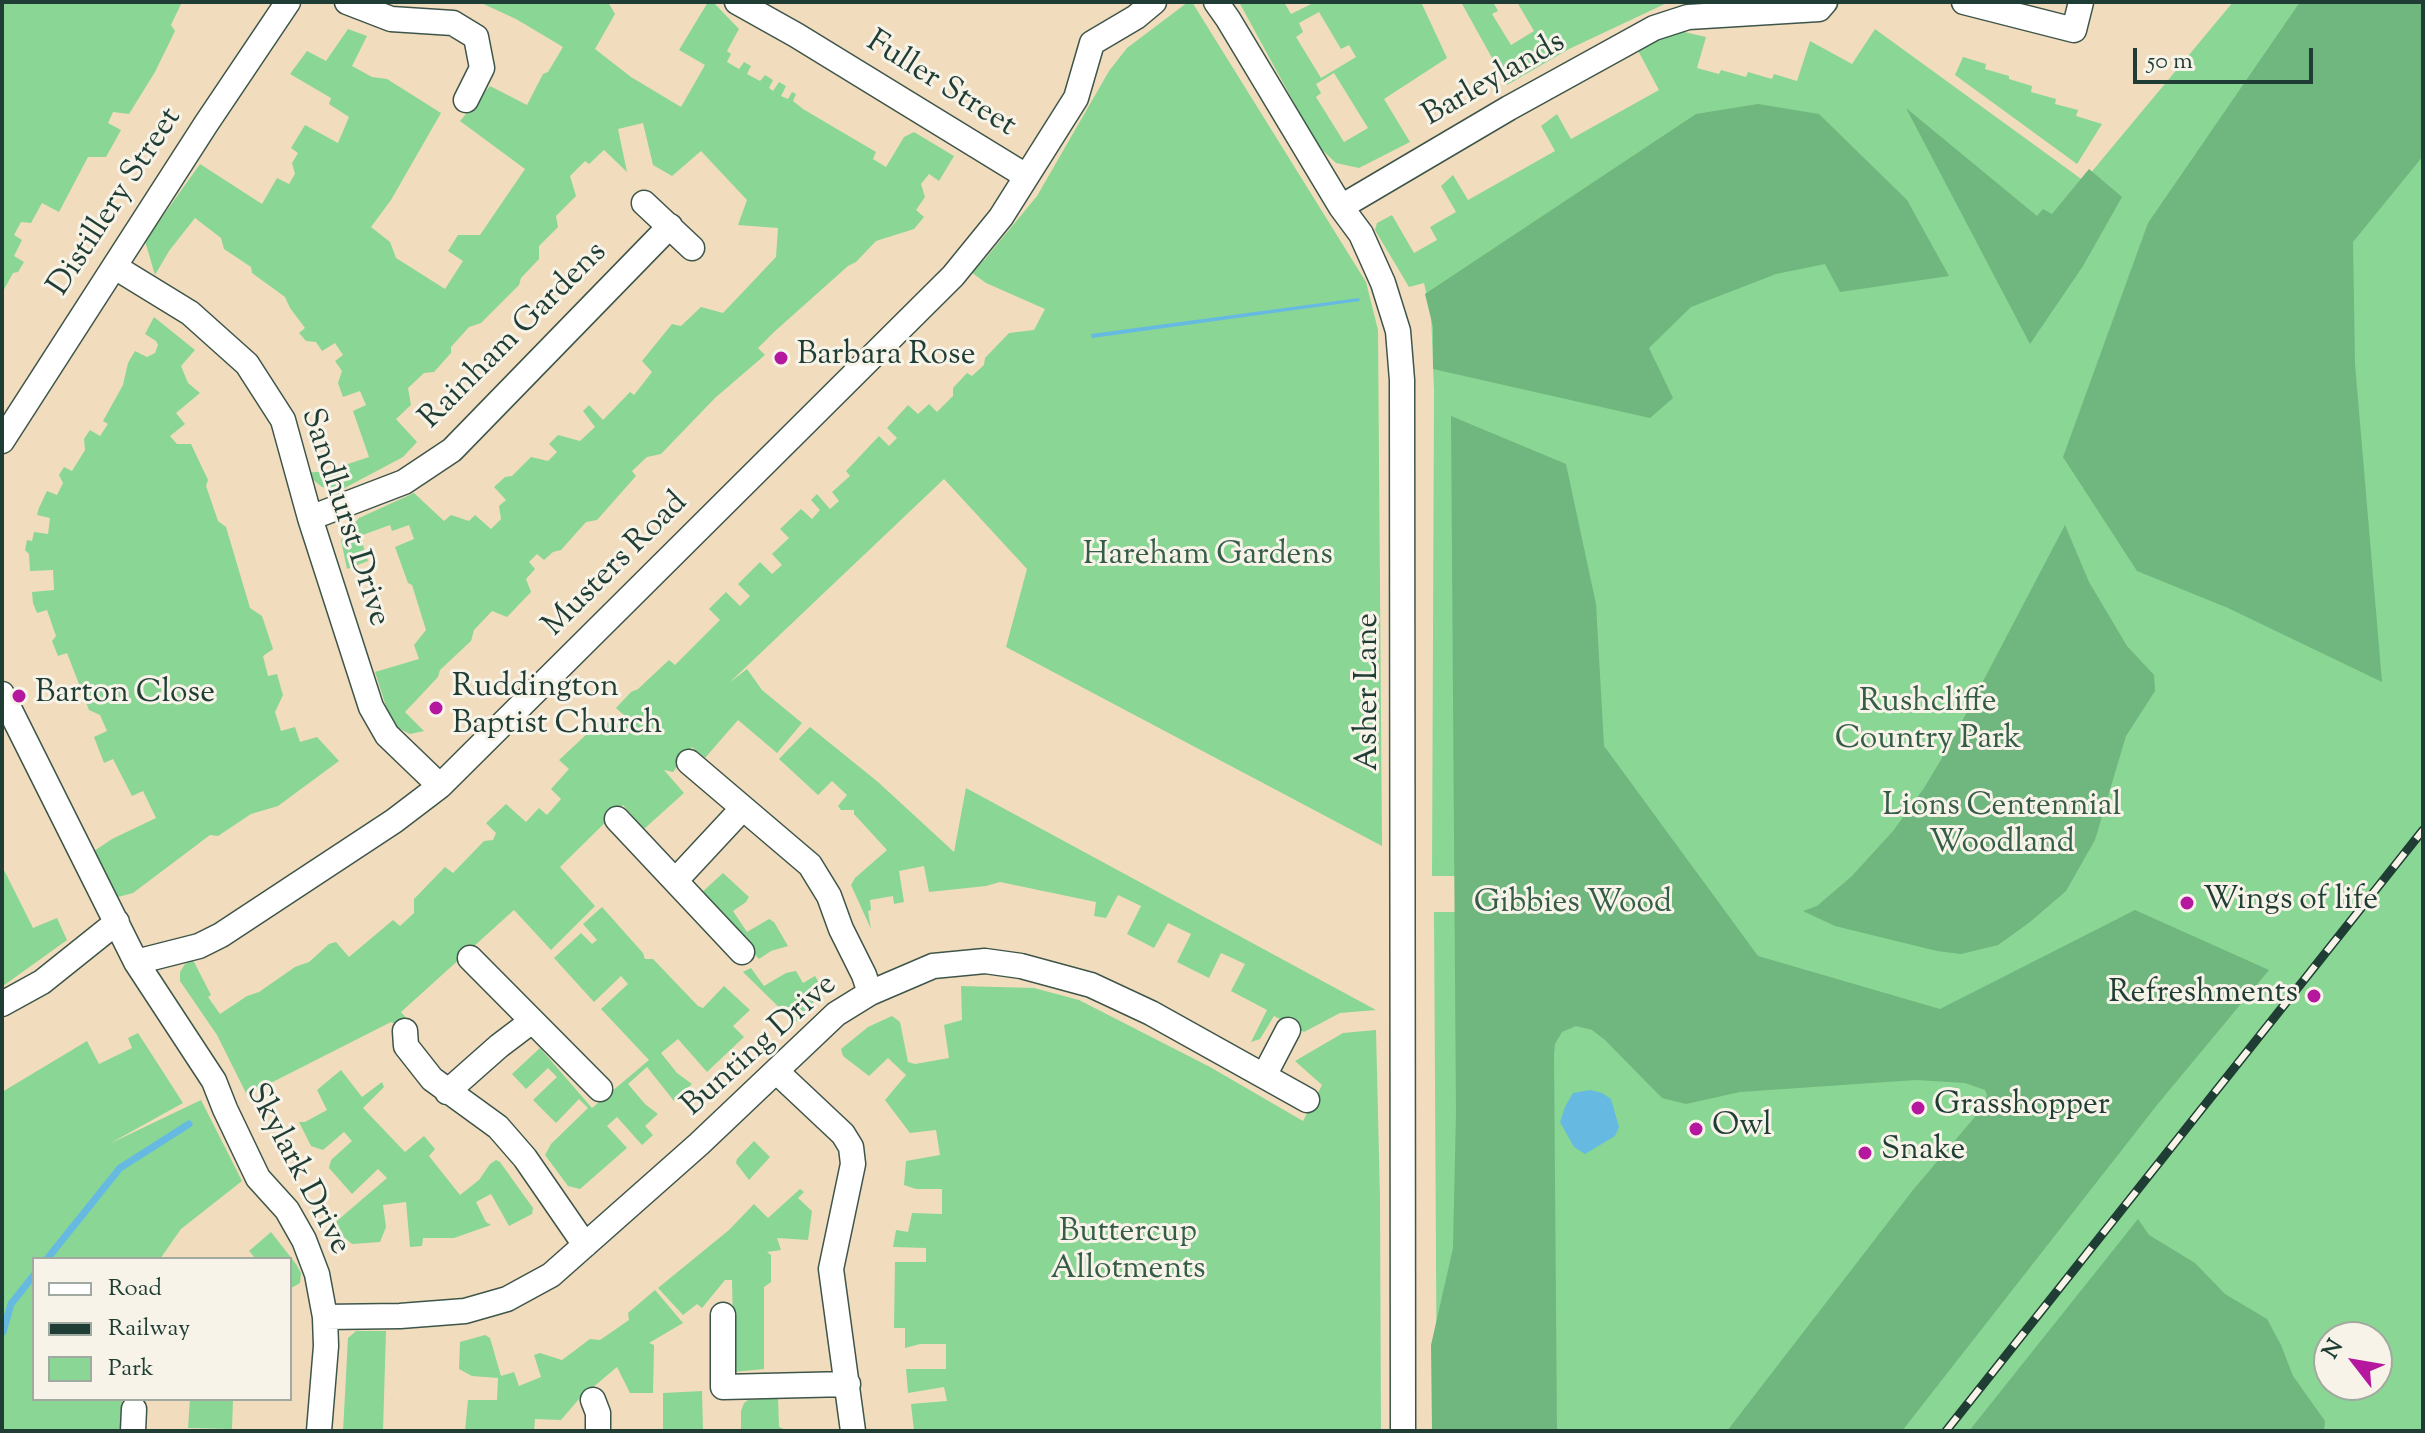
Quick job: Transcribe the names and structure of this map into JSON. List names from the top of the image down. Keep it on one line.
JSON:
{"streets":{"street":["Barleylands","Fuller Street","Distillery Street","Rainham Gardens","Sandhurst Drive","Musters Road","Asher Lane","Bunting Drive","Skylark Drive"]},"crossings":[["Barleylands","Asher Lane"],["Fuller Street","Musters Road"],["Distillery Street","Sandhurst Drive"],["Rainham Gardens","Sandhurst Drive"],["Sandhurst Drive","Musters Road"],["Musters Road","Skylark Drive"],["Bunting Drive","Skylark Drive"]],"parks":["Hareham Gardens","Rushcliffe Country Park","Lions Centennial Woodland","Gibbies Wood","Buttercup Allotments"],"places":["Barbara Rose","Barton Close","Ruddington Baptist Church","Wings of life","Refreshments","Grasshopper","Owl","Snake"],"legend":["Road","Railway","Park"],"scale_bar":"50 m","north":"top left"}
